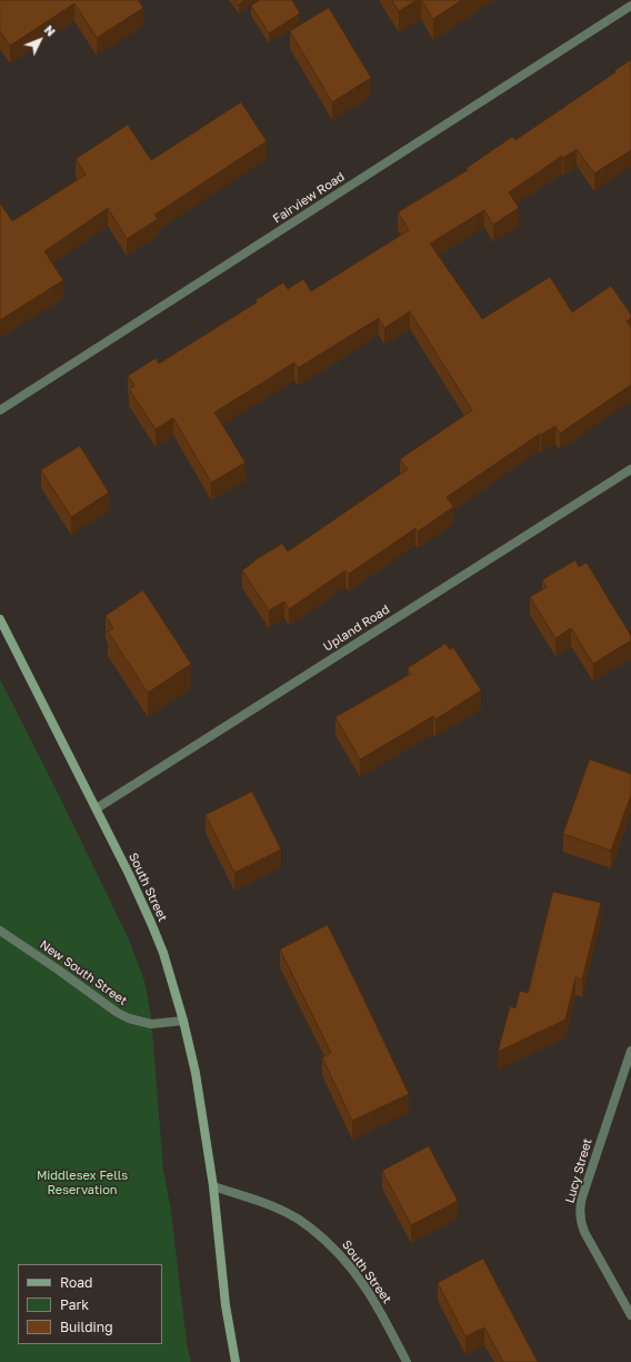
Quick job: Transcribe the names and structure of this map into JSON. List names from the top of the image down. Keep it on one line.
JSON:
{"streets":{"main road":["South Street"],"street":["Fairview Road","Upland Road","New South Street","Lucy Street"]},"crossings":[["Upland Road","South Street"],["South Street","New South Street"]],"parks":["Middlesex Fells Reservation"],"legend":["Road","Park","Building"],"north":"top right"}
